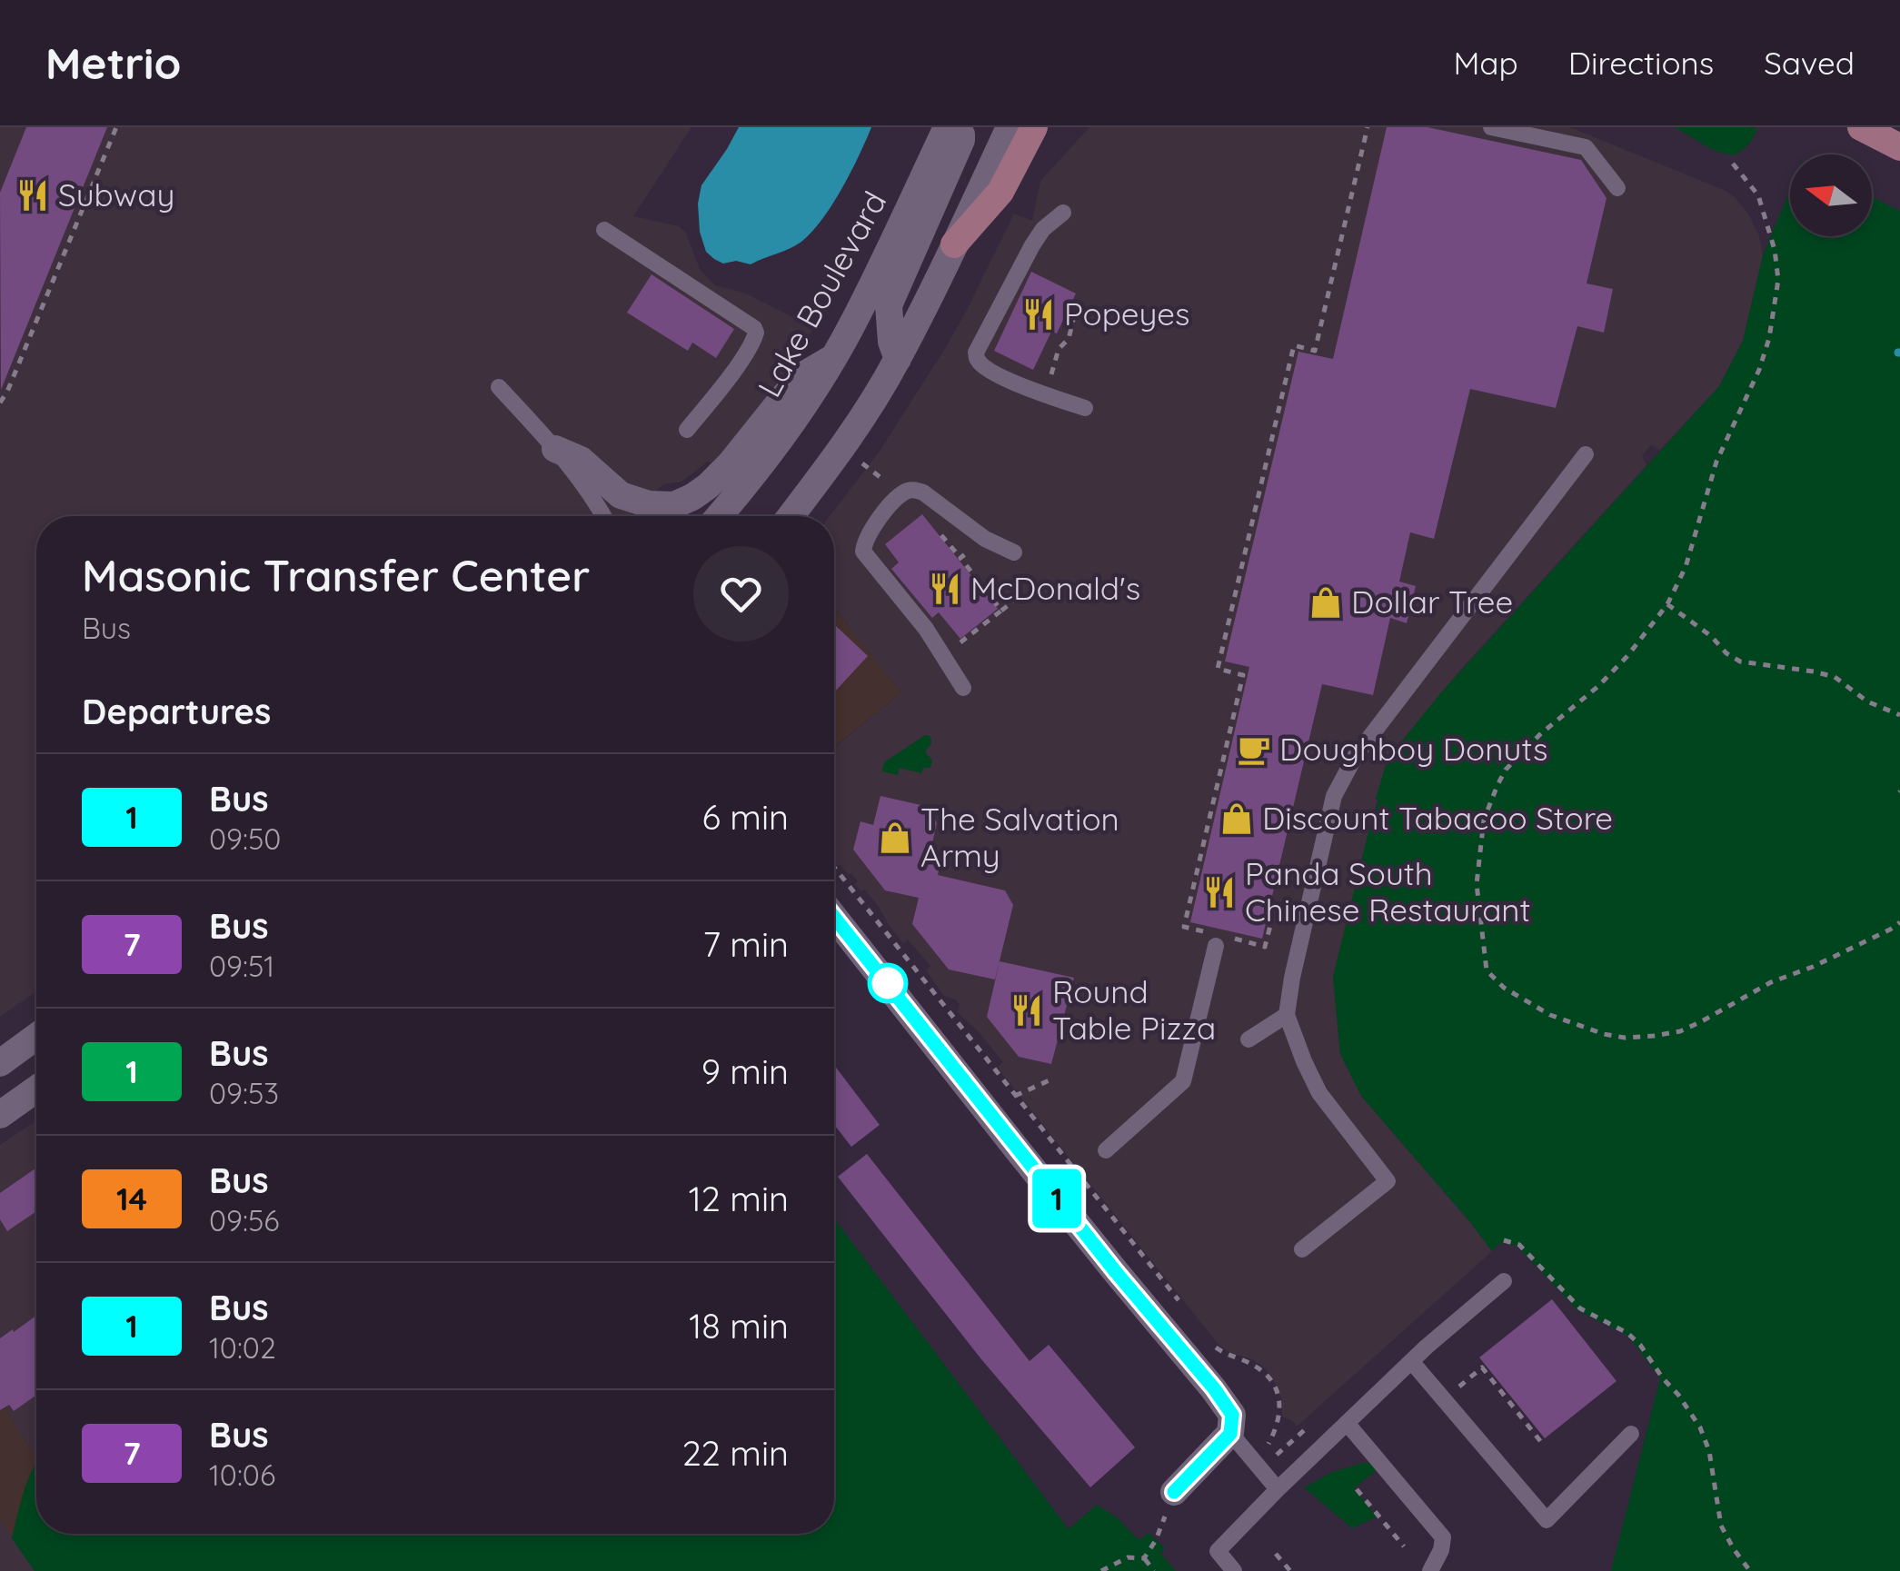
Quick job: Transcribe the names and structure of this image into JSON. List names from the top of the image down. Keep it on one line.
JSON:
{"streets":{"main road":["Lake Boulevard"]},"places":{"restaurant":["Subway","Popeyes","McDonald's","Panda South Chinese Restaurant","Round Table Pizza"],"shop":["Dollar Tree","Discount Tabacoo Store","The Salvation Army"],"cafe":["Doughboy Donuts"]},"lines":["bus line 1"],"north":"left","page":{"header":"Metrio","nav":["Map","Directions","Saved"],"on_map":"1","heading":[["Masonic Transfer Center","Bus"],"Departures"],"list":[{"mark":"1","name":"Bus","note":"09:50","value":"6 min"},{"mark":"7","name":"Bus","note":"09:51","value":"7 min"},{"mark":"1","name":"Bus","note":"09:53","value":"9 min"},{"mark":"14","name":"Bus","note":"09:56","value":"12 min"},{"mark":"1","name":"Bus","note":"10:02","value":"18 min"},{"mark":"7","name":"Bus","note":"10:06","value":"22 min"}]}}
